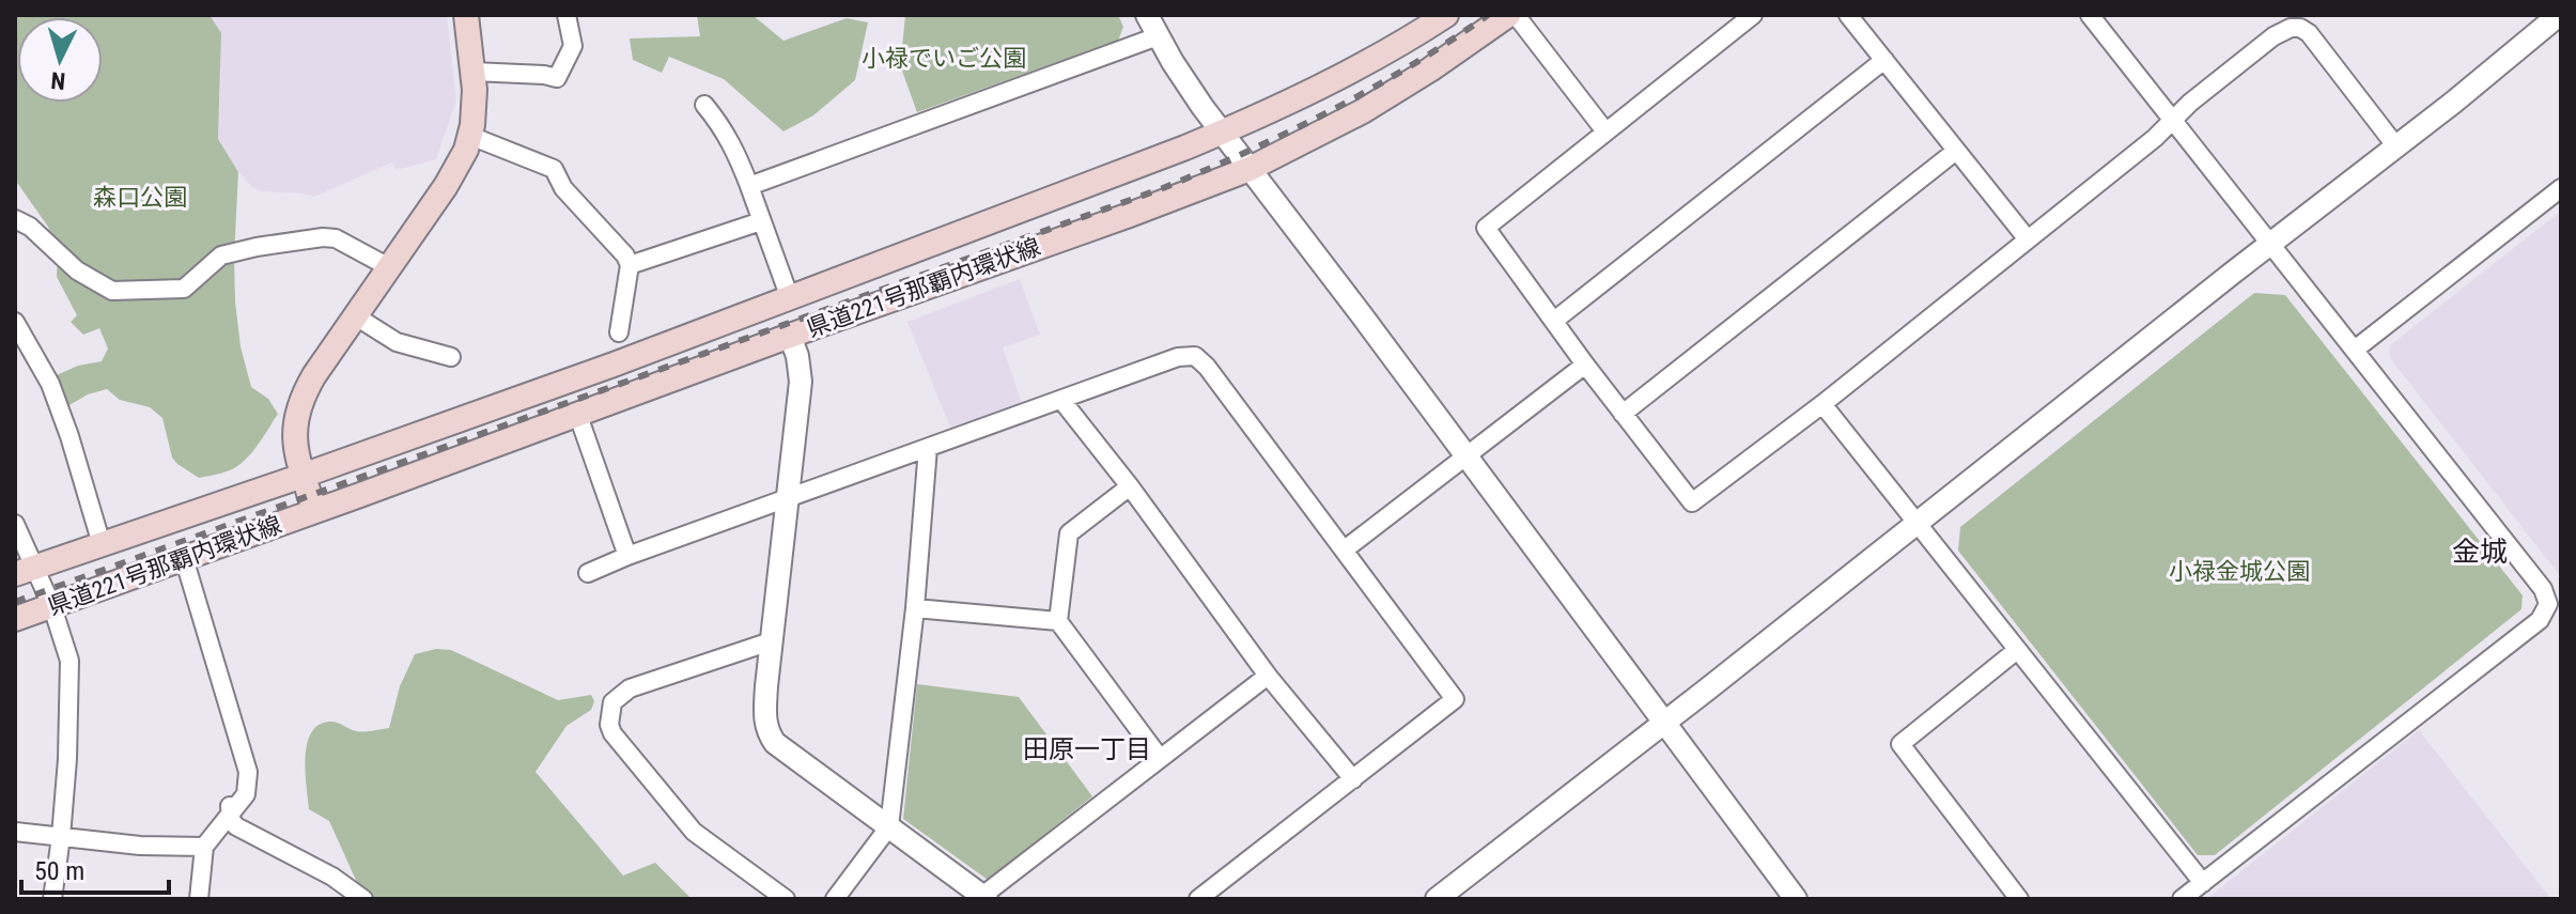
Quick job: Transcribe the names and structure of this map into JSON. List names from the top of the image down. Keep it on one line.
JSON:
{"streets":{"main road":["県道221号那覇内環状線"]},"districts":["金城","田原一丁目"],"parks":["小禄でいご公園","森口公園","小禄金城公園"],"scale_bar":"50 m","north":"bottom"}
